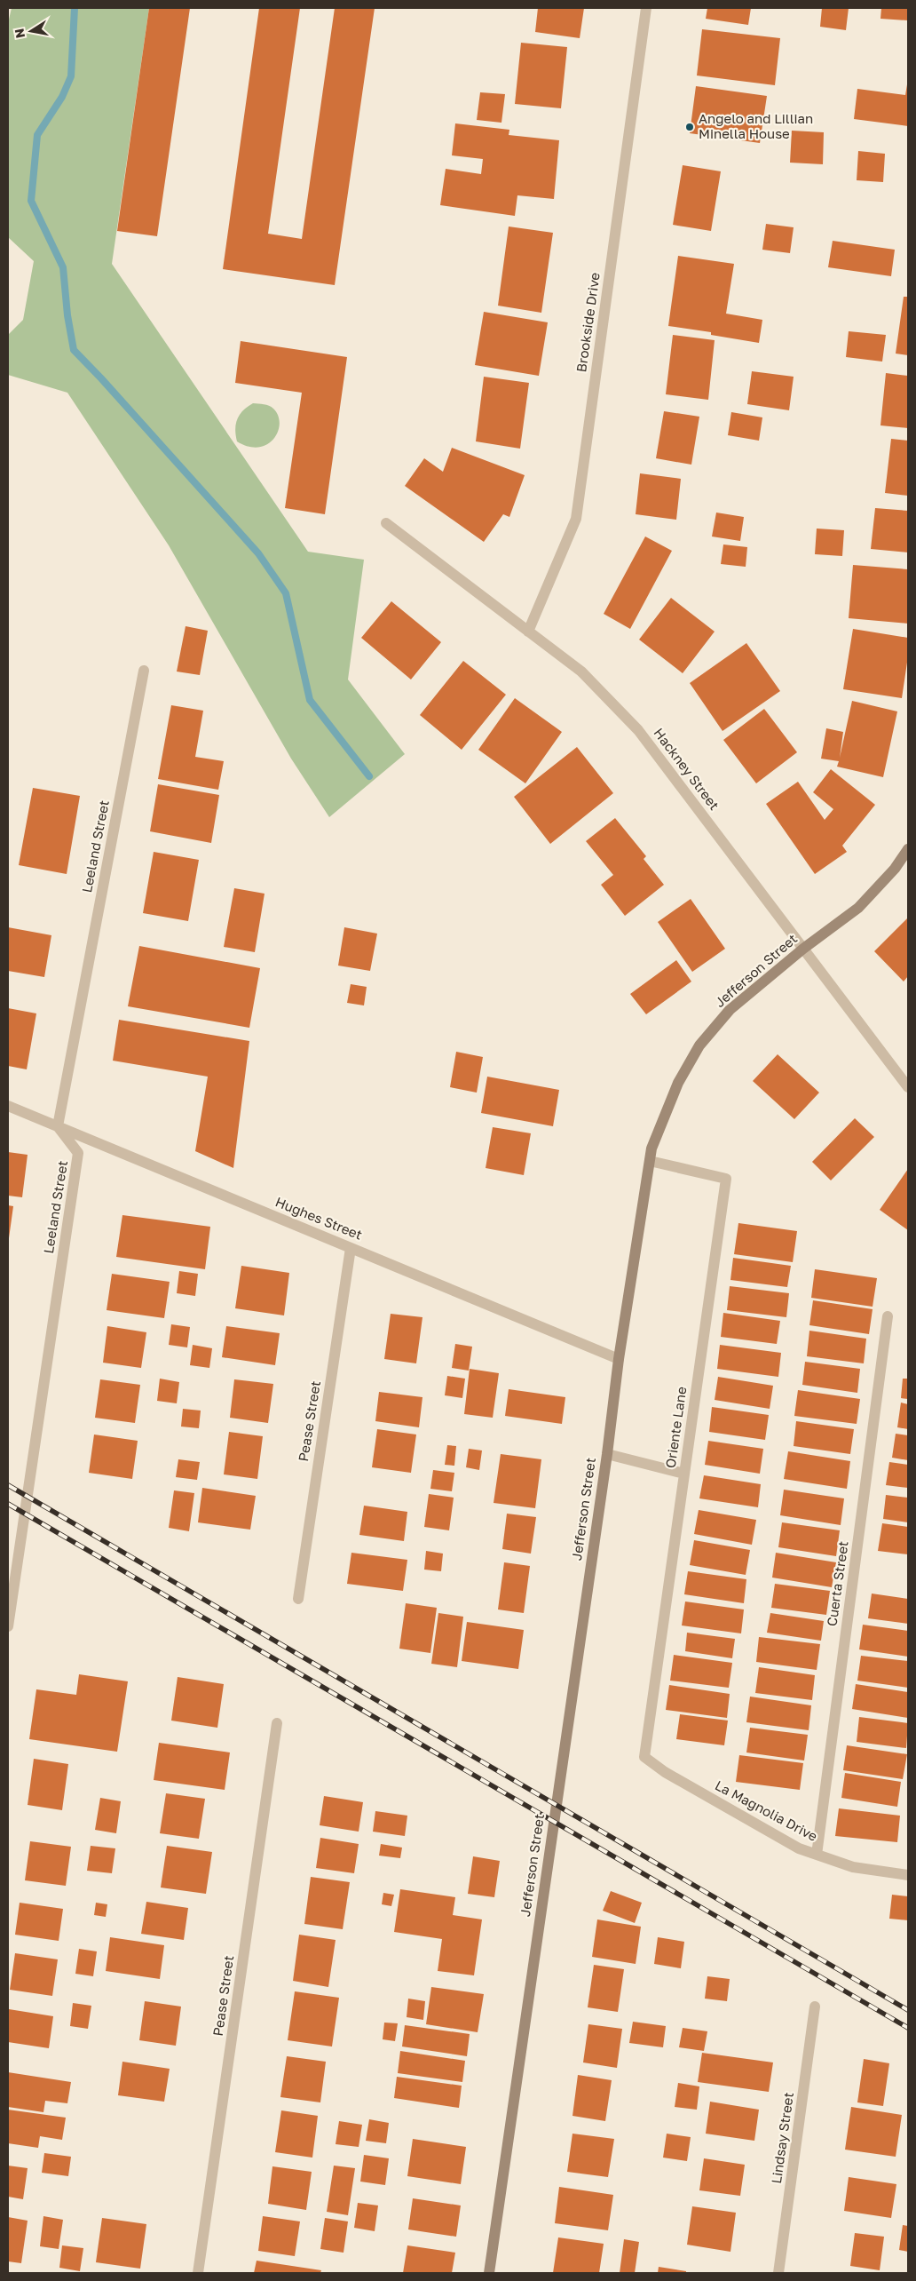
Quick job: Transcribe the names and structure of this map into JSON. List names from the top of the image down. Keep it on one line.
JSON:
{"streets":{"street":["Brookside Drive","Hackney Street","Leeland Street","Jefferson Street","Hughes Street","Pease Street","Oriente Lane","Cuerta Street","La Magnolia Drive","Lindsay Street"]},"crossings":[["Brookside Drive","Hackney Street"],["Hackney Street","Jefferson Street"],["Leeland Street","Hughes Street"],["Jefferson Street","Hughes Street"],["Jefferson Street","Oriente Lane"],["Hughes Street","Pease Street"],["Oriente Lane","La Magnolia Drive"],["Cuerta Street","La Magnolia Drive"]],"places":["Angelo and Lillian Minella House"],"north":"left"}
